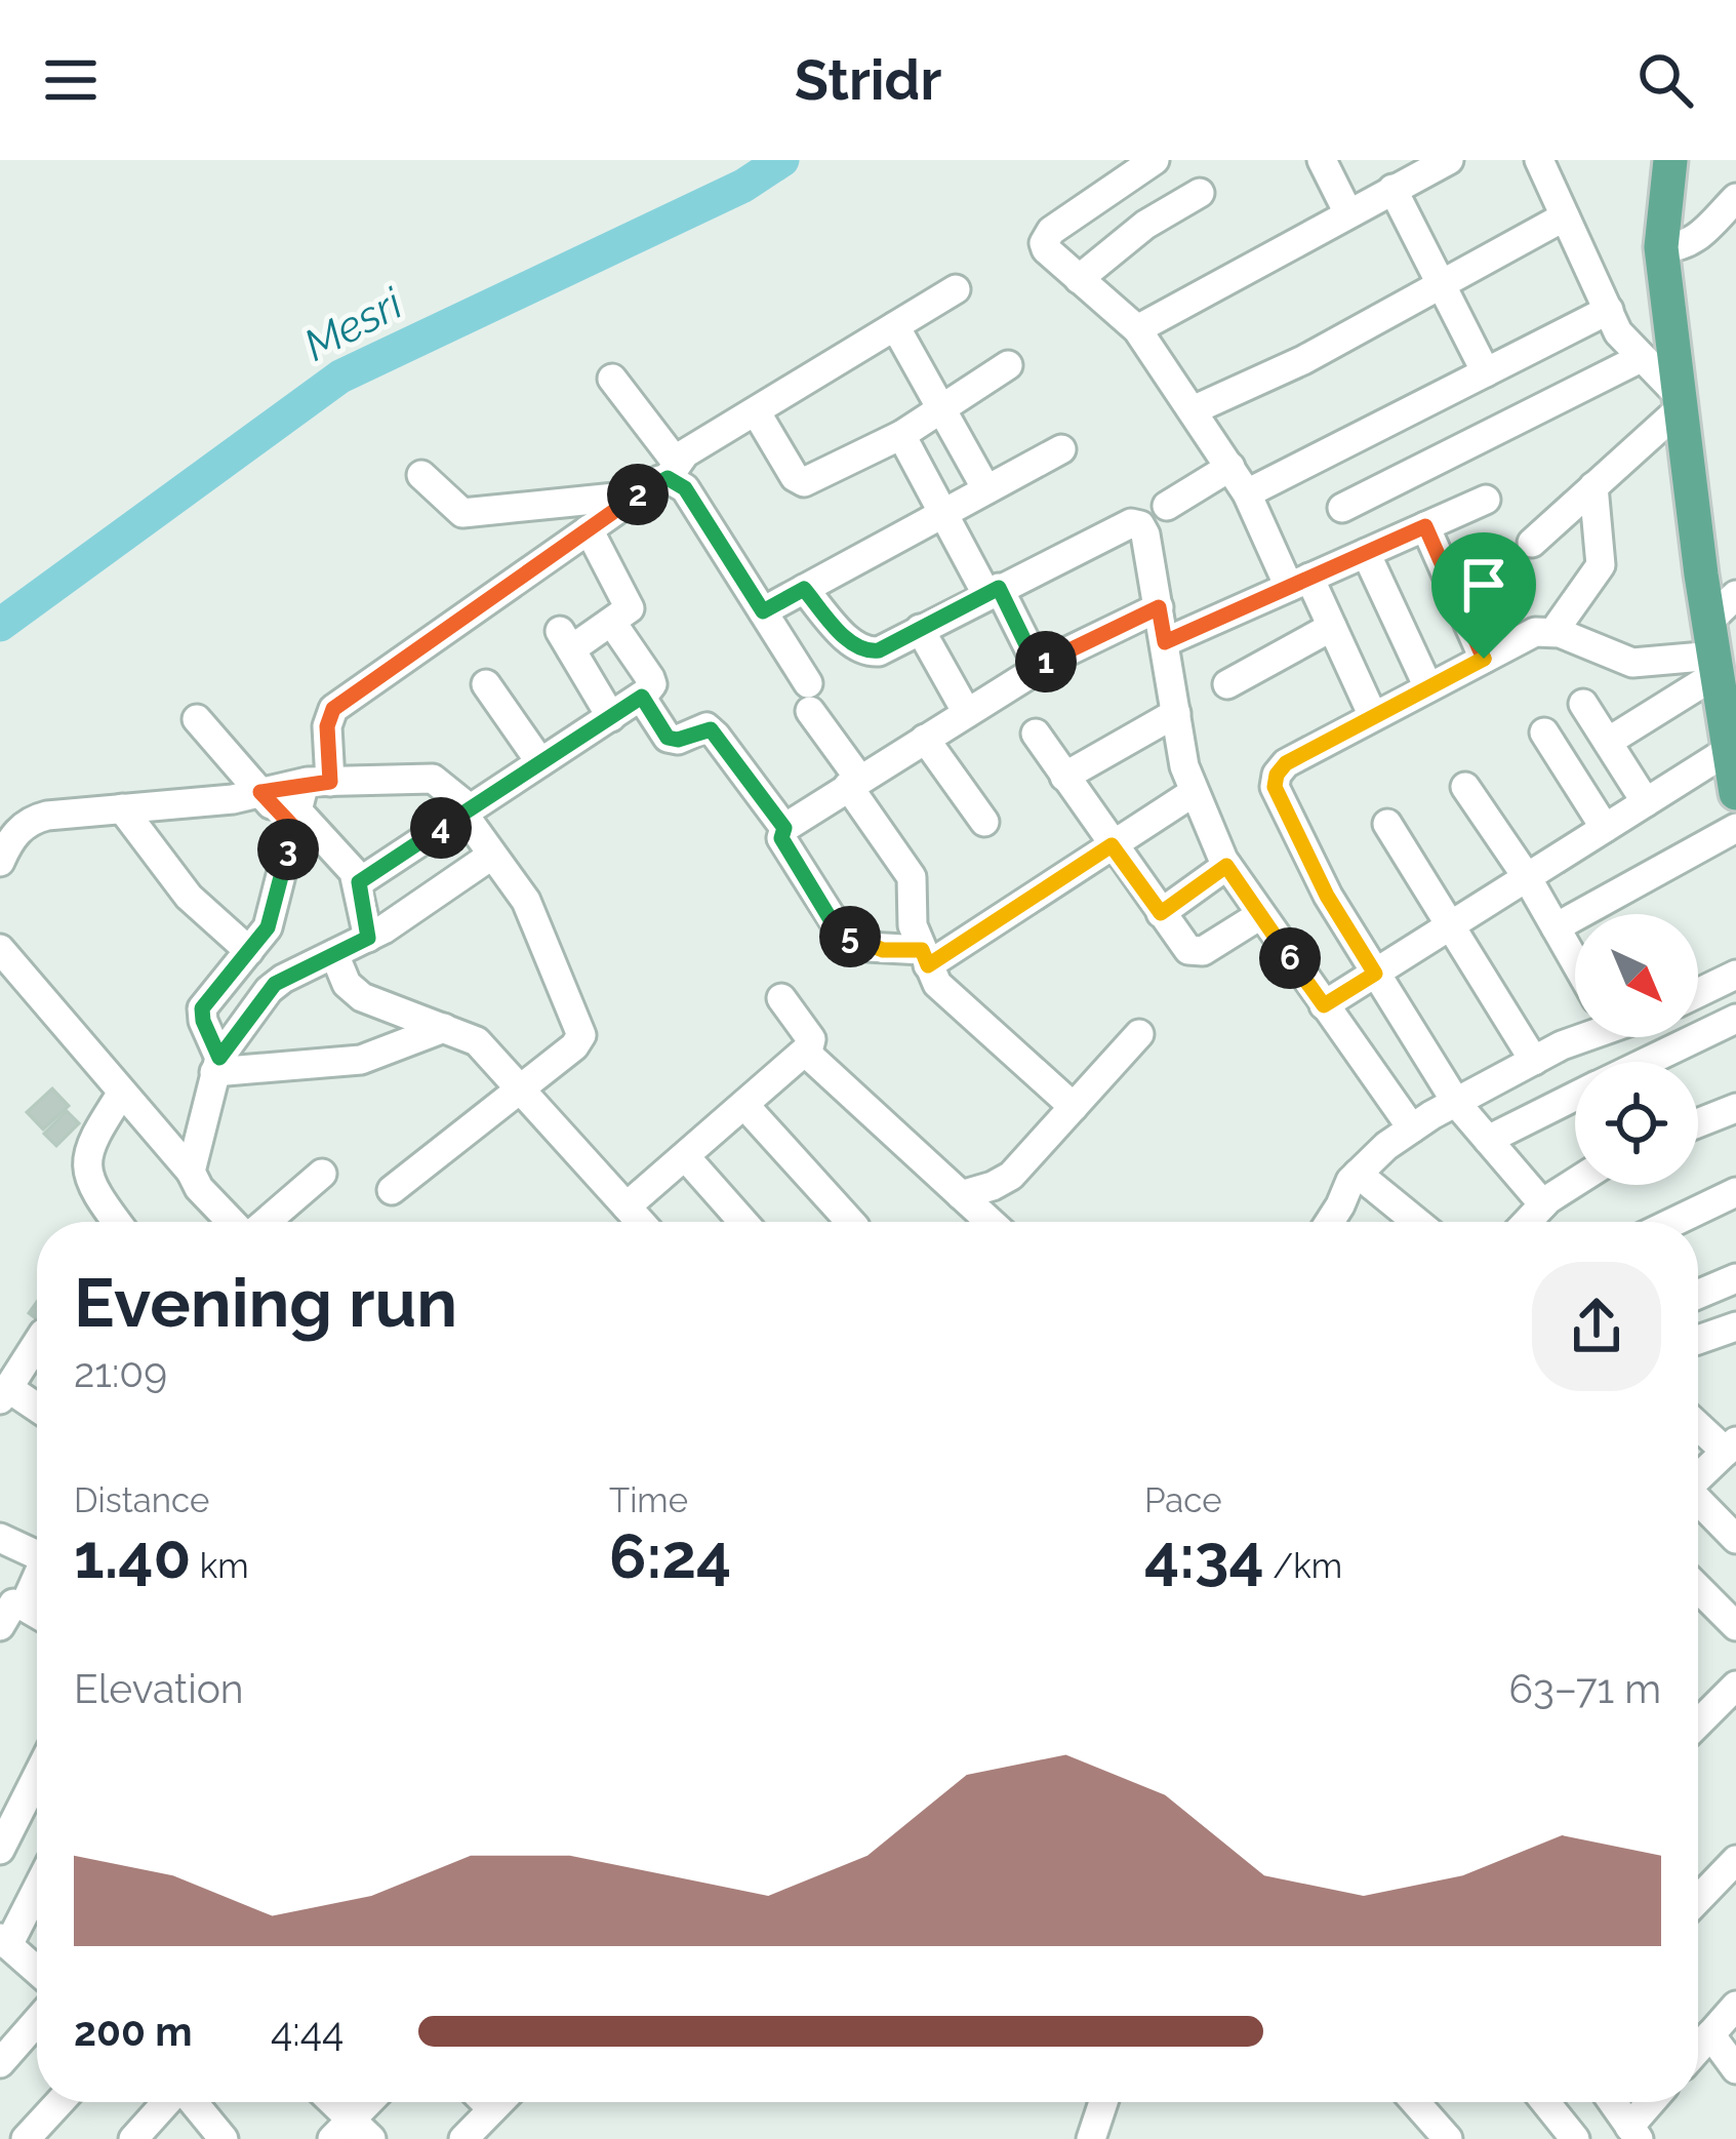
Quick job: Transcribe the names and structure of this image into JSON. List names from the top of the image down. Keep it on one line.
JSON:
{"water":["Mesri"],"north":"bottom right","page":{"header":"Stridr","pins":["2","1","4","3","5","6"],"heading":["Evening run","21:09"],"stats":[["Distance","1.40 km"],["Time","6:24"],["Pace","4:34 /km"]],"chart":["Elevation","63–71 m"],"list":[{"name":"200 m","note":"4:44"}]}}
